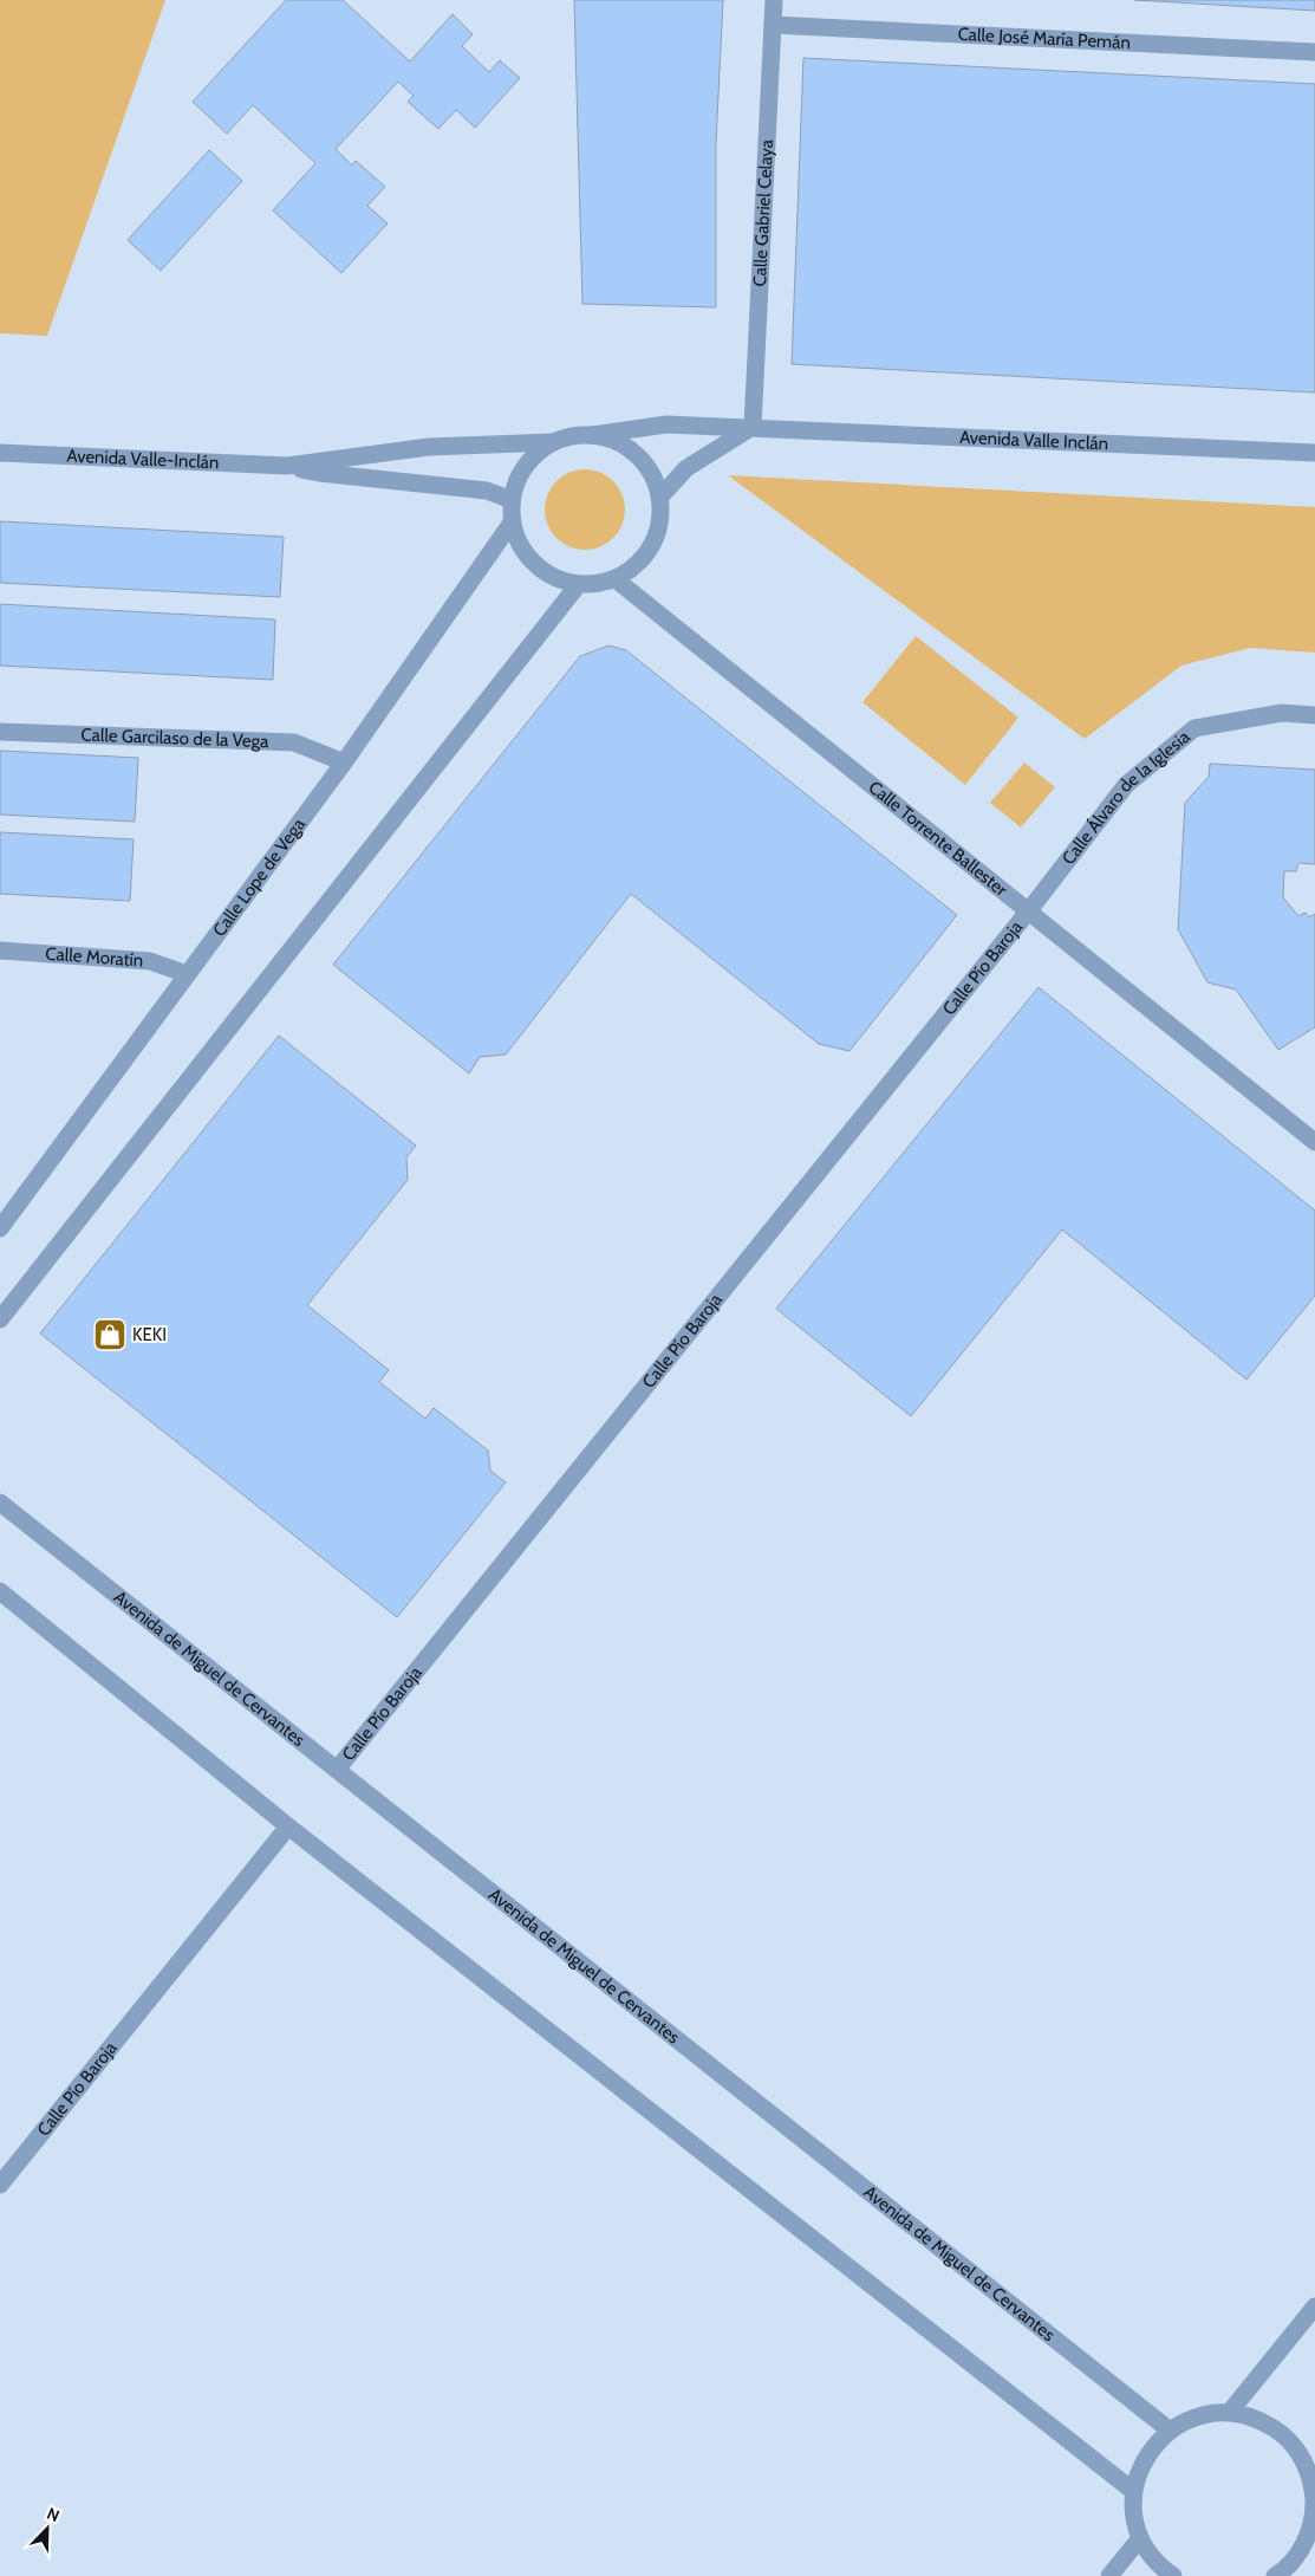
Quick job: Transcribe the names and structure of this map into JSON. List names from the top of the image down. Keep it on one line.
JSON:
{"streets":{"street":["Calle José María Pemán","Calle Gabriel Celaya","Avenida Valle Inclán","Avenida Valle-Inclán","Calle Garcilaso de la Vega","Calle Álvaro de la Iglesia","Calle Torrente Ballester","Calle Lope de Vega","Calle Moratín","Calle Pío Baroja","Avenida de Miguel de Cervantes"]},"crossings":[["Calle José María Pemán","Calle Gabriel Celaya"],["Calle Gabriel Celaya","Avenida Valle Inclán"],["Avenida Valle Inclán","Avenida Valle-Inclán"],["Avenida Valle Inclán","Calle Torrente Ballester"],["Avenida Valle Inclán","Calle Lope de Vega"],["Avenida Valle-Inclán","Calle Torrente Ballester"],["Avenida Valle-Inclán","Calle Lope de Vega"],["Calle Garcilaso de la Vega","Calle Lope de Vega"],["Calle Álvaro de la Iglesia","Calle Torrente Ballester"],["Calle Álvaro de la Iglesia","Calle Pío Baroja"],["Calle Torrente Ballester","Calle Lope de Vega"],["Calle Torrente Ballester","Calle Pío Baroja"],["Calle Lope de Vega","Calle Moratín"],["Calle Pío Baroja","Avenida de Miguel de Cervantes"]],"places":{"shop":["KEKI"]},"north":"top right"}
